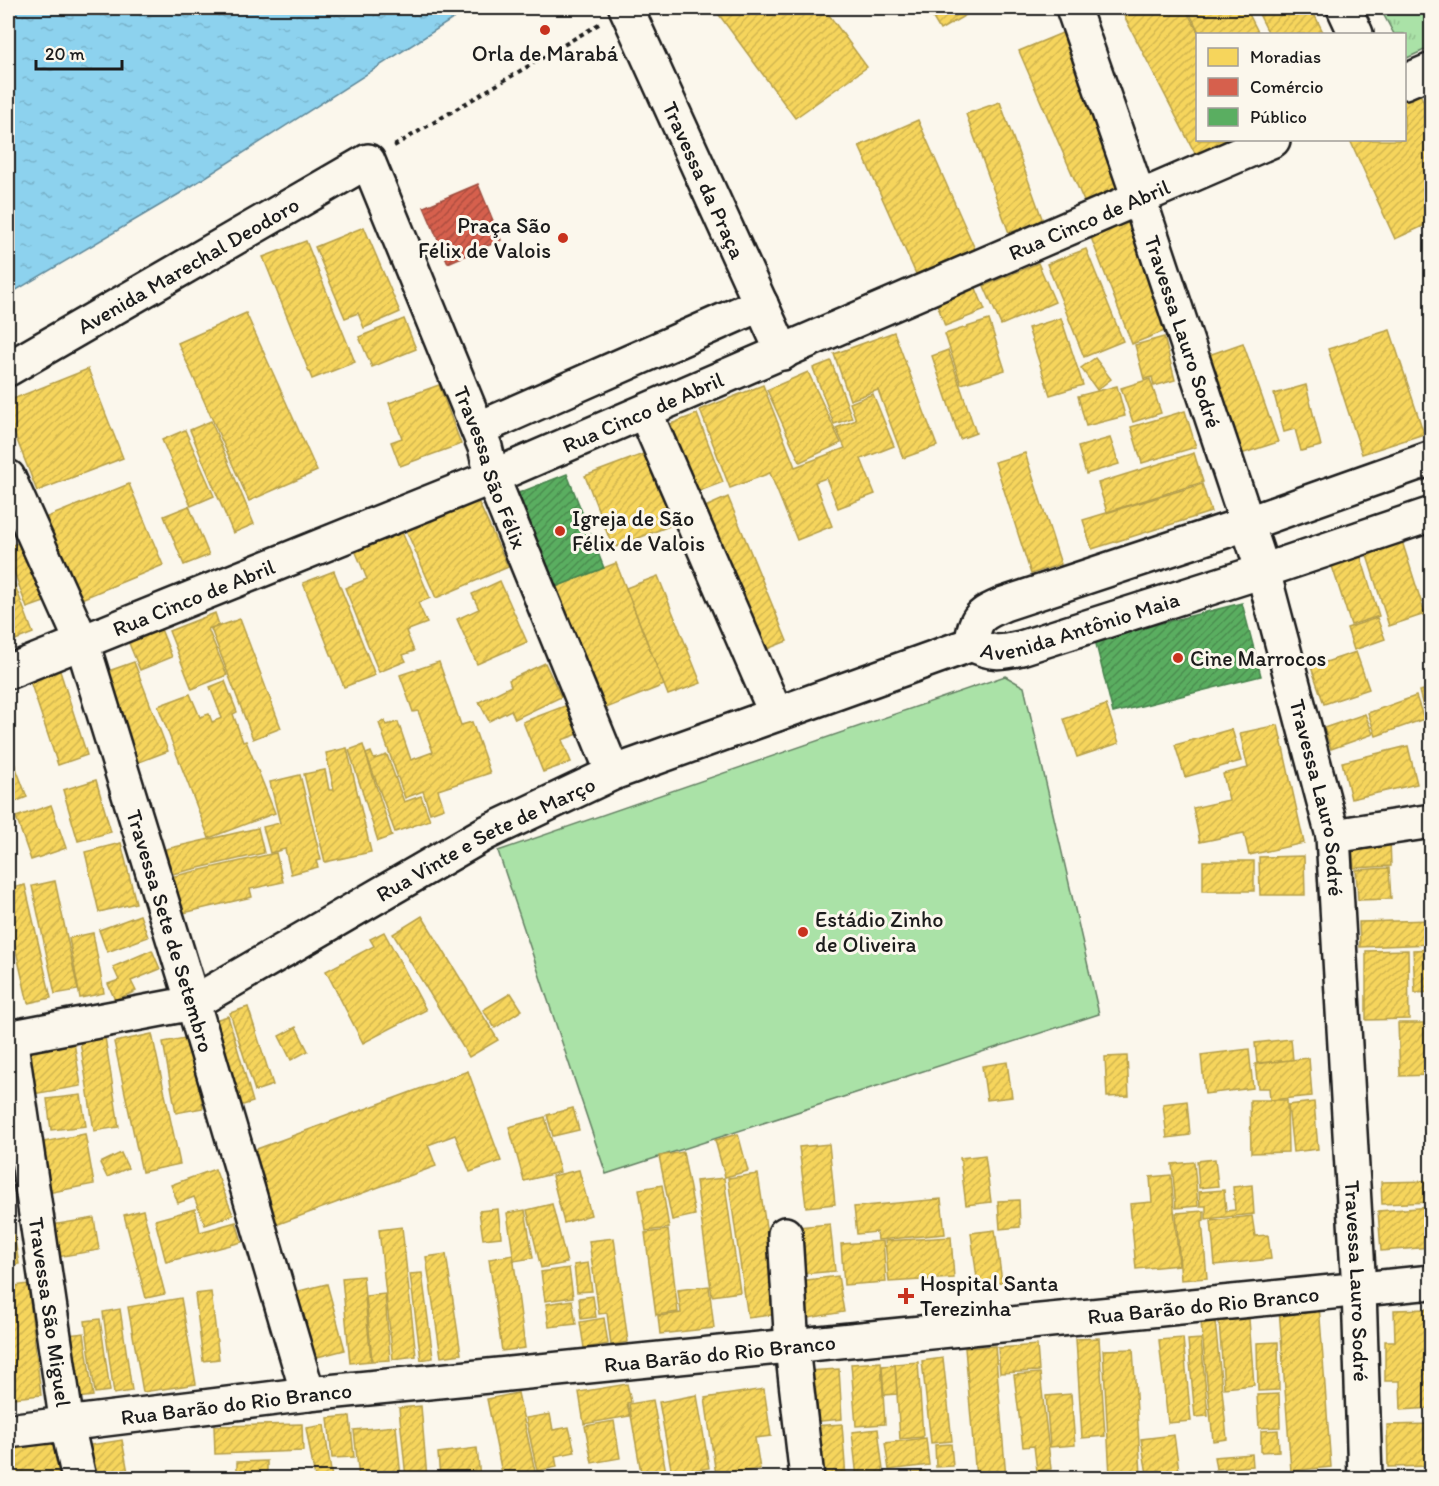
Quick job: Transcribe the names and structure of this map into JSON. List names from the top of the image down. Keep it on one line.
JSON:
{"streets":{"street":["Travessa da Praça","Rua Cinco de Abril","Avenida Marechal Deodoro","Travessa Lauro Sodré","Travessa São Félix","Avenida Antônio Maia","Rua Vinte e Sete de Março","Travessa Sete de Setembro","Rua Barão do Rio Branco","Travessa São Miguel"]},"crossings":[["Travessa da Praça","Rua Cinco de Abril"],["Rua Cinco de Abril","Travessa Lauro Sodré"],["Rua Cinco de Abril","Travessa São Félix"],["Rua Cinco de Abril","Travessa Sete de Setembro"],["Avenida Marechal Deodoro","Travessa São Félix"],["Travessa Lauro Sodré","Avenida Antônio Maia"],["Travessa Lauro Sodré","Rua Barão do Rio Branco"],["Travessa São Félix","Rua Vinte e Sete de Março"],["Avenida Antônio Maia","Rua Vinte e Sete de Março"],["Rua Vinte e Sete de Março","Travessa Sete de Setembro"],["Rua Vinte e Sete de Março","Travessa São Miguel"],["Travessa Sete de Setembro","Rua Barão do Rio Branco"],["Rua Barão do Rio Branco","Travessa São Miguel"]],"places":{"other":["Orla de Marabá","Praça São Félix de Valois","Igreja de São Félix de Valois","Cine Marrocos","Estádio Zinho de Oliveira"],"health":["Hospital Santa Terezinha"]},"legend":["Moradias","Comércio","Público"],"scale_bar":"20 m"}
